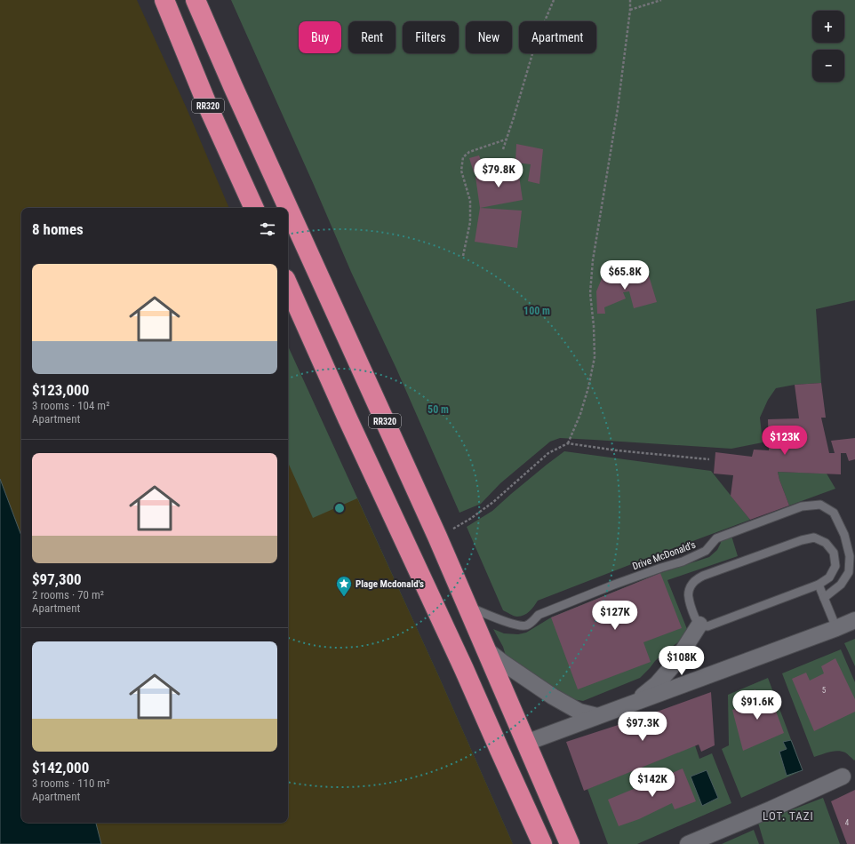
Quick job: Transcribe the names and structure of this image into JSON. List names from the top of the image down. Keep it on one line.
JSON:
{"streets":{"highway":["RR320"],"lane":["Drive McDonald's"]},"crossings":[["RR320","Drive McDonald's"]],"districts":["LOT. TAZI"],"places":{"place":["Plage Mcdonald's"]},"house_numbers":["5","4"],"page":{"map_buttons":["+","−"],"chip":["Buy","Rent","Filters","New","Apartment"],"price":["$79.8K","$65.8K","$123K","$127K","$108K","$91.6K","$97.3K","$142K"],"heading":"8 homes","list":[{"name":"$123,000","note":"3 rooms · 104 m² · Apartment"},{"name":"$97,300","note":"2 rooms · 70 m² · Apartment"},{"name":"$142,000","note":"3 rooms · 110 m² · Apartment"}]},"rings":["100 m","50 m"]}
